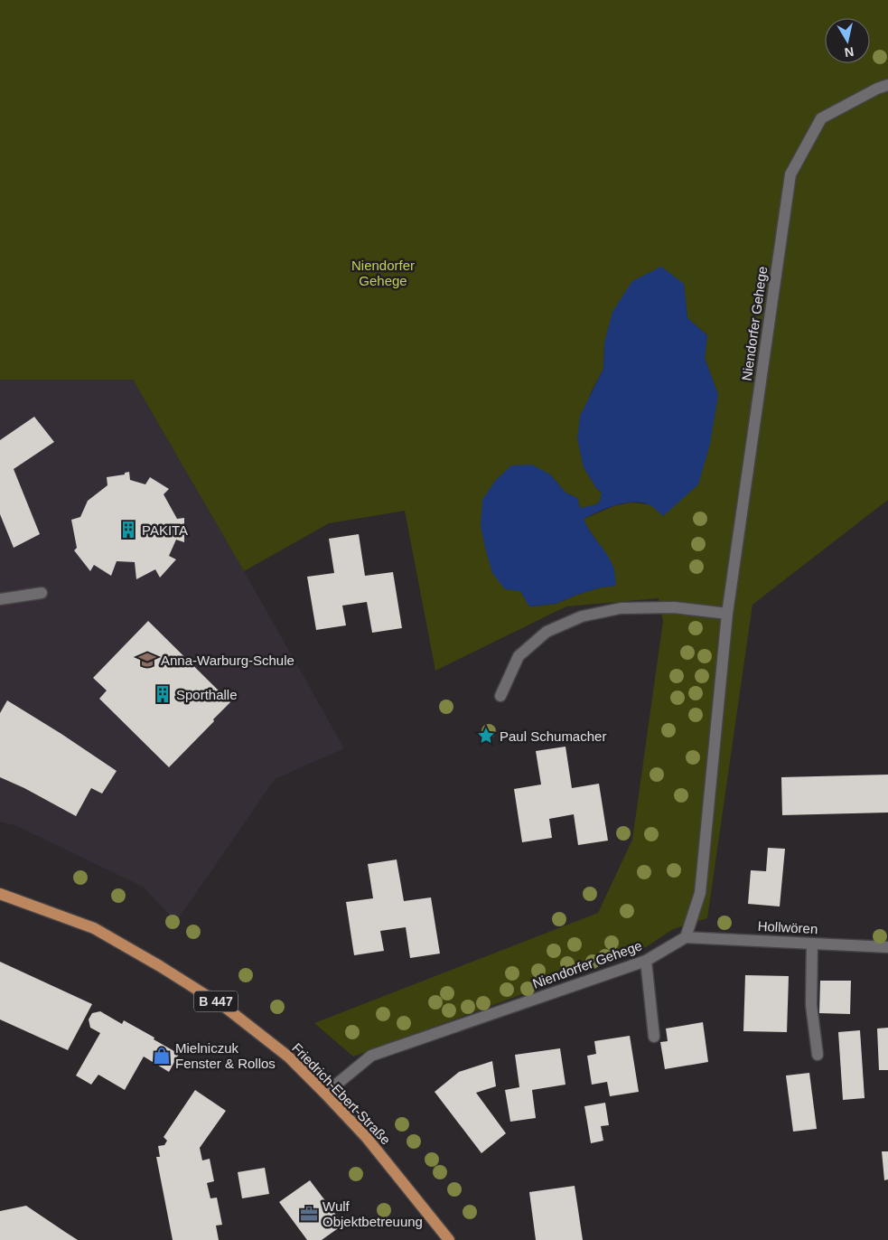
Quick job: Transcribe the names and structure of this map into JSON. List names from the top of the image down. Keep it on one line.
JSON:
{"streets":{"main road":["B 447","Friedrich-Ebert-Straße"],"street":["Niendorfer Gehege","Hollwören"]},"crossings":[["Niendorfer Gehege","Hollwören"],["Niendorfer Gehege","Friedrich-Ebert-Straße"]],"parks":["Niendorfer Gehege"],"places":{"building":["PAKITA","Sporthalle"],"school or university":["Anna-Warburg-Schule"],"place":["Paul Schumacher"],"shop":["Mielniczuk Fenster & Rollos"],"office":["Wulf Objektbetreuung"]},"north":"bottom"}
